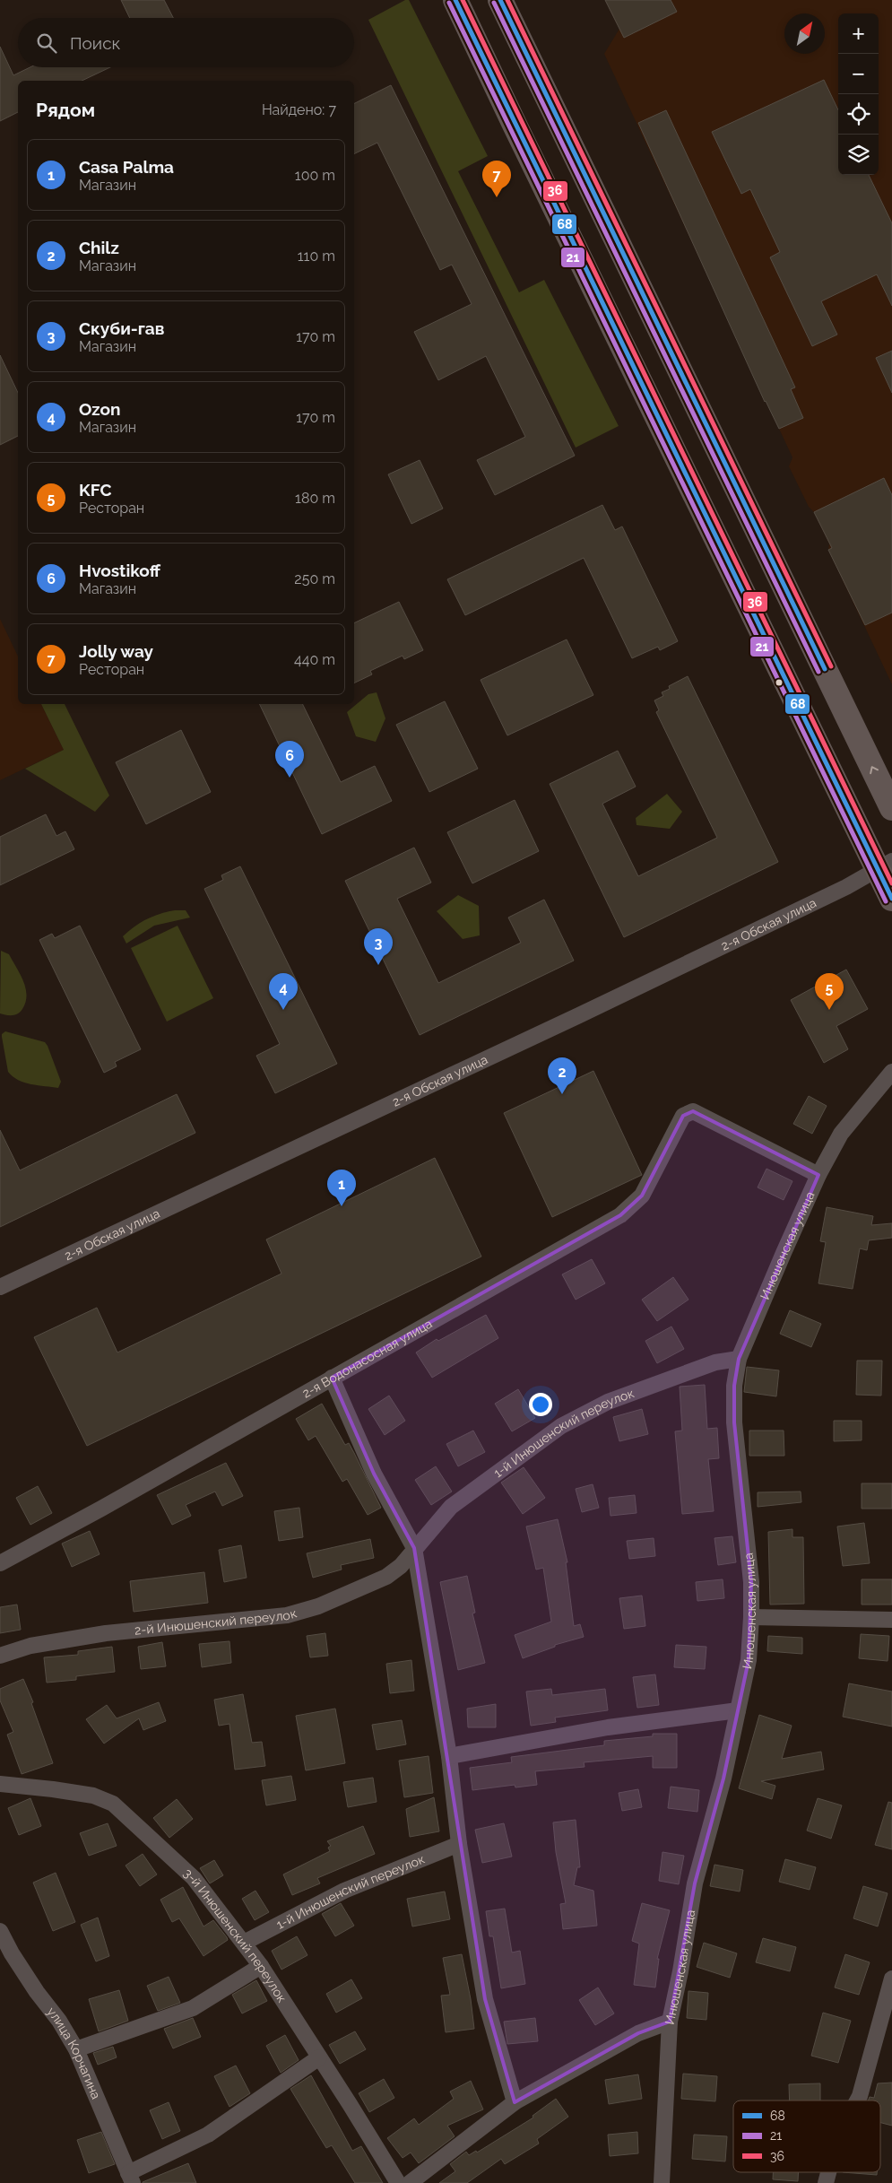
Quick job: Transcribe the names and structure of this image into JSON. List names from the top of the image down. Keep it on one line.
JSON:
{"streets":{"street":["2-я Обская улица","Инюшенская улица","2-я Водонасосная улица","1-й Инюшенский переулок","2-й Инюшенский переулок","3-й Инюшенский переулок","улица Корчагина"]},"crossings":[["Инюшенская улица","2-я Водонасосная улица"],["Инюшенская улица","1-й Инюшенский переулок"],["1-й Инюшенский переулок","2-й Инюшенский переулок"],["1-й Инюшенский переулок","3-й Инюшенский переулок"]],"lines":["transit line 68","transit line 36","transit line 21"],"legend":["68","21","36"],"north":"top right","page":{"map_buttons":["+","−"],"search":"Поиск","heading":["Рядом","Найдено: 7"],"list":[{"mark":"1","name":"Casa Palma","note":"Магазин","value":"100 m"},{"mark":"2","name":"Chilz","note":"Магазин","value":"110 m"},{"mark":"3","name":"Скуби-гав","note":"Магазин","value":"170 m"},{"mark":"4","name":"Ozon","note":"Магазин","value":"170 m"},{"mark":"5","name":"KFC","note":"Ресторан","value":"180 m"},{"mark":"6","name":"Hvostikoff","note":"Магазин","value":"250 m"},{"mark":"7","name":"Jolly way","note":"Ресторан","value":"440 m"}],"pins":["7","6","3","4","5","2","1"]}}
